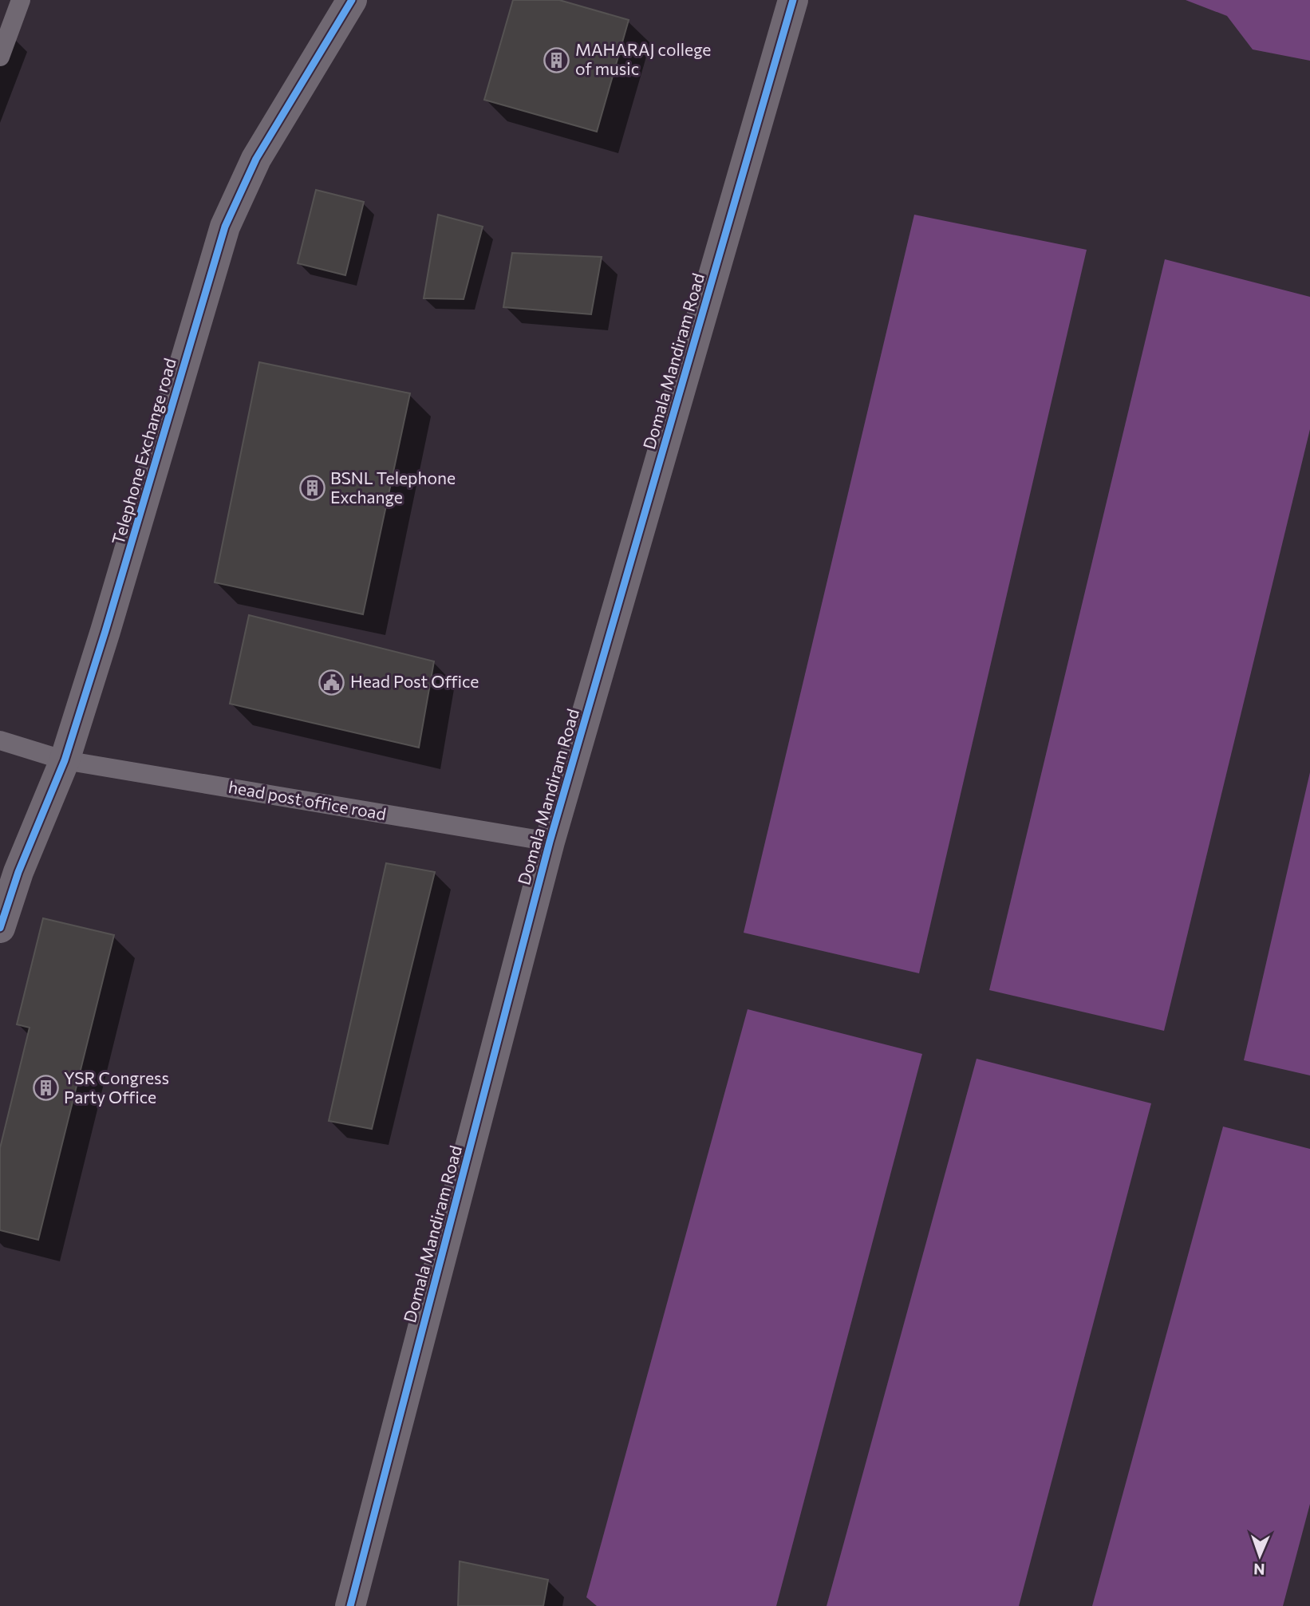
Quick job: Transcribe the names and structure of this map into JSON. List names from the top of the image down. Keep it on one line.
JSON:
{"streets":{"street":["Domala Mandiram Road","Telephone Exchange road"],"lane":["head post office road"]},"crossings":[["Domala Mandiram Road","head post office road"],["Telephone Exchange road","head post office road"]],"places":{"building":["MAHARAJ college of music","BSNL Telephone Exchange","YSR Congress Party Office"],"public building":["Head Post Office"]},"north":"bottom"}
